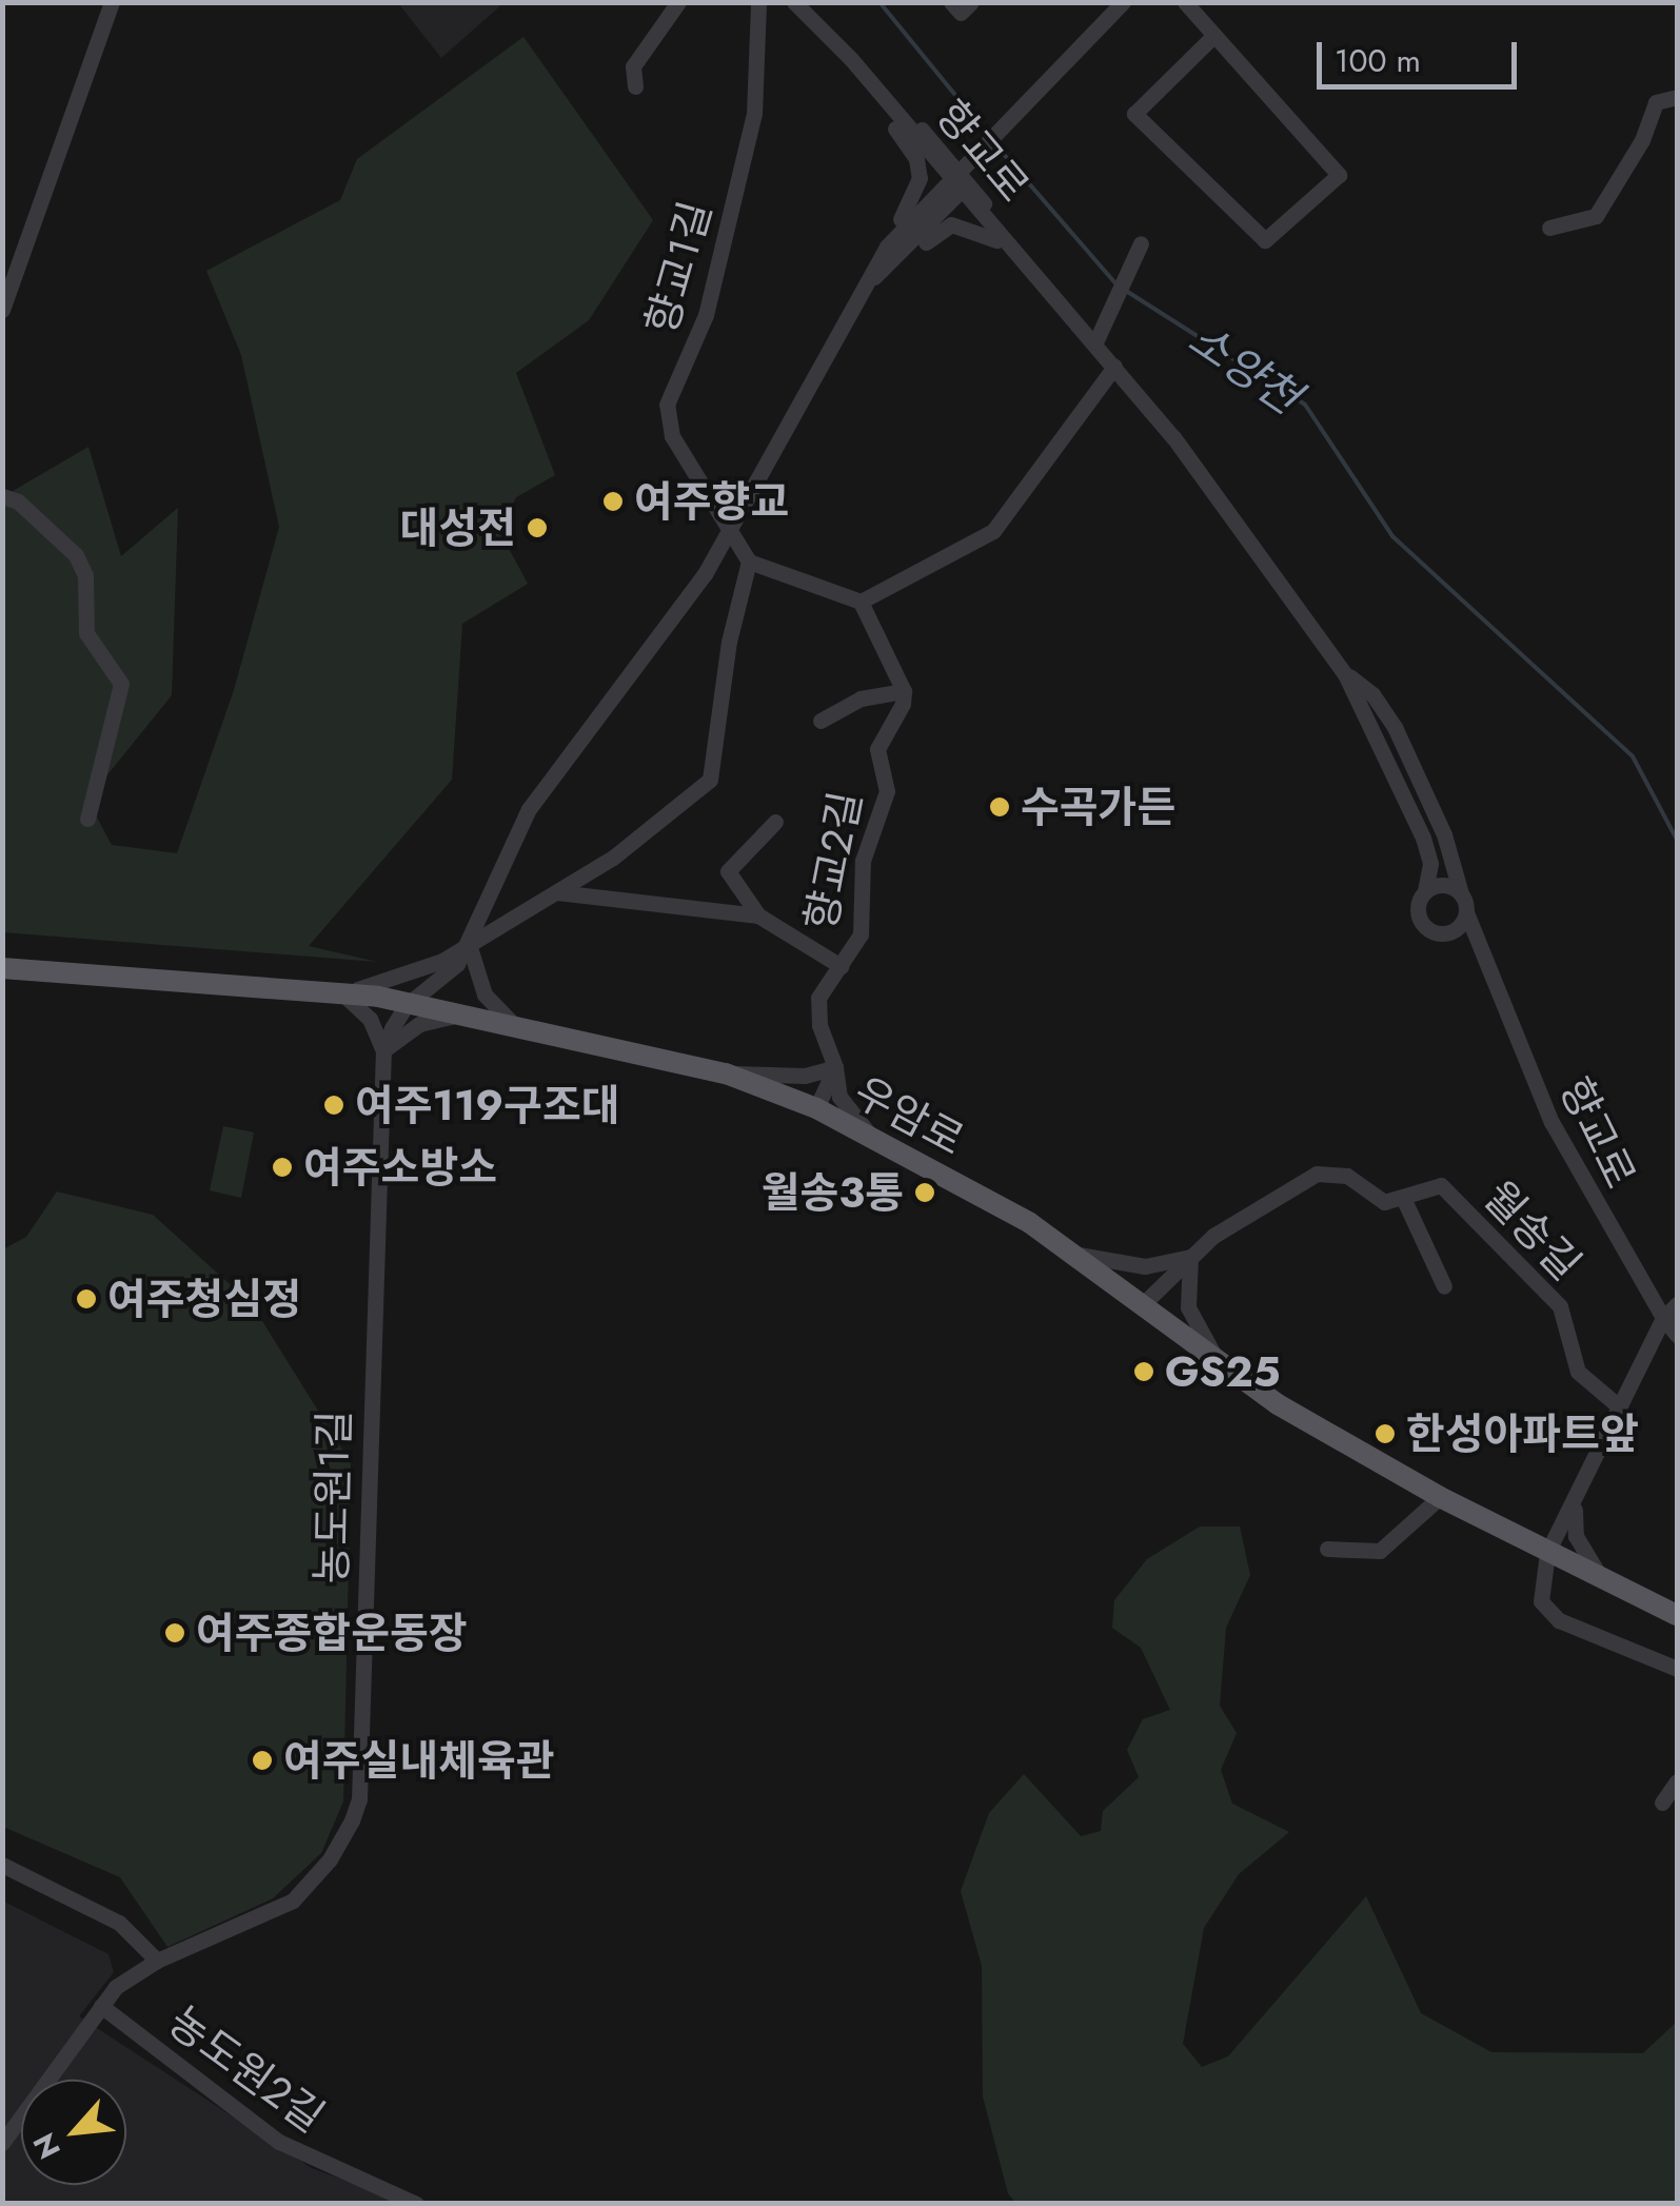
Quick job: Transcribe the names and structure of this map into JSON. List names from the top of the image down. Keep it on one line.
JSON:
{"streets":{"main road":["우암로"],"street":["향교로","향교1길","향교2길","월송길","농도원1길","농도원2길"]},"crossings":[["향교2길","우암로"],["우암로","월송길"],["우암로","농도원1길"],["농도원1길","농도원2길"]],"water":["소양천"],"places":["여주향교","대성전","수곡가든","여주119구조대","여주소방소","월송3통","여주청심정","GS25","한성아파트앞","여주종합운동장","여주실내체육관"],"scale_bar":"100 m","north":"bottom left"}
